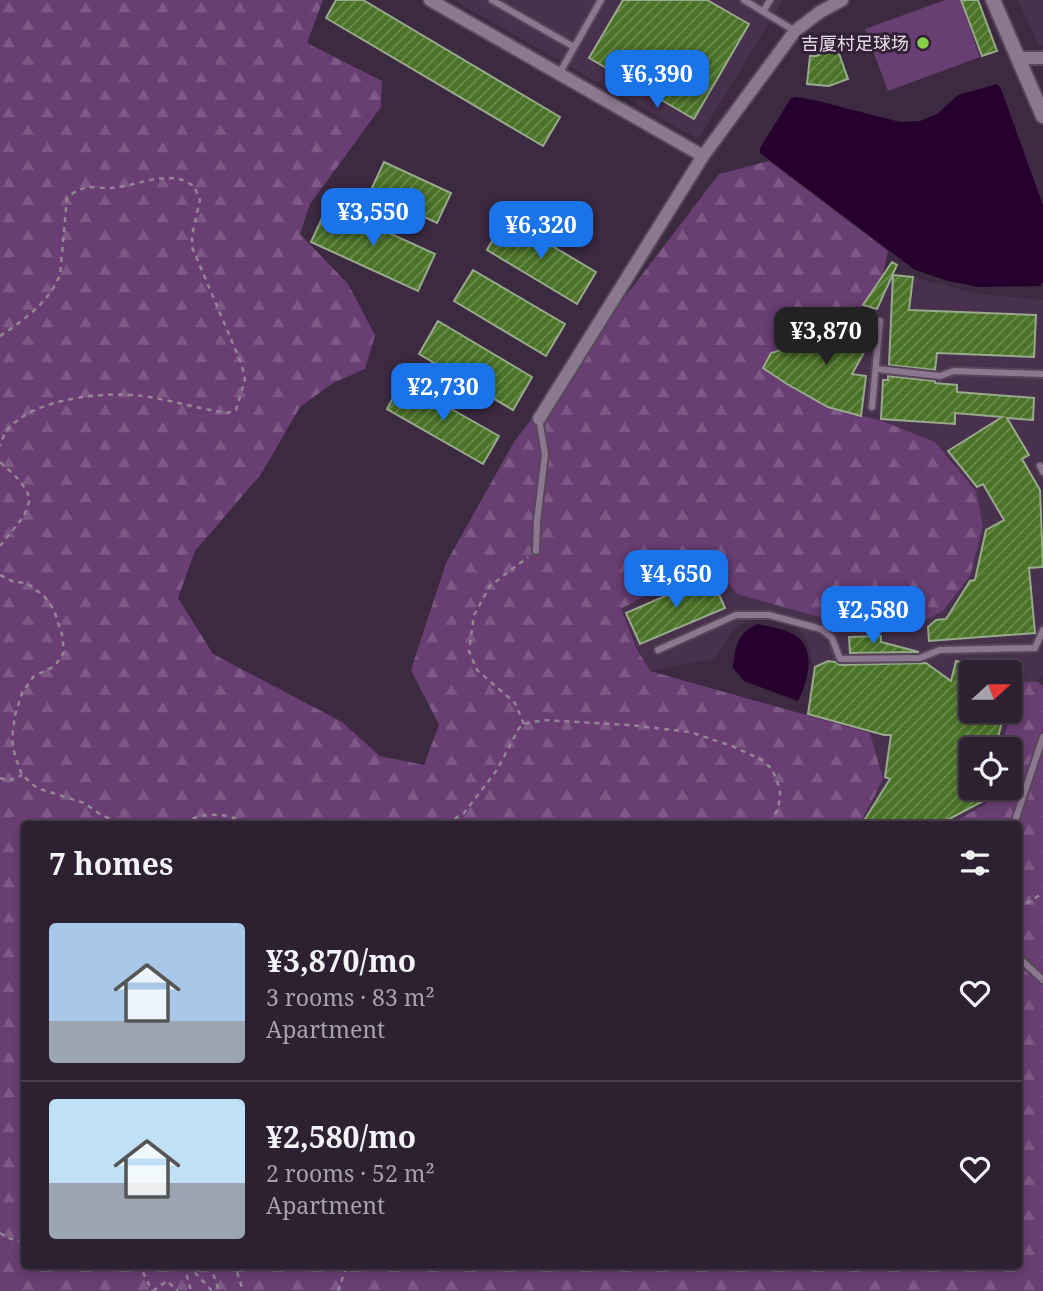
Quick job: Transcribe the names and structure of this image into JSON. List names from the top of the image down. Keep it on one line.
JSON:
{"places":["吉厦村足球场"],"north":"right","page":{"price":["¥6,390","¥3,550","¥6,320","¥3,870","¥2,730","¥4,650","¥2,580"],"heading":"7 homes","list":[{"name":"¥3,870/mo","note":"3 rooms · 83 m² · Apartment"},{"name":"¥2,580/mo","note":"2 rooms · 52 m² · Apartment"}]}}
